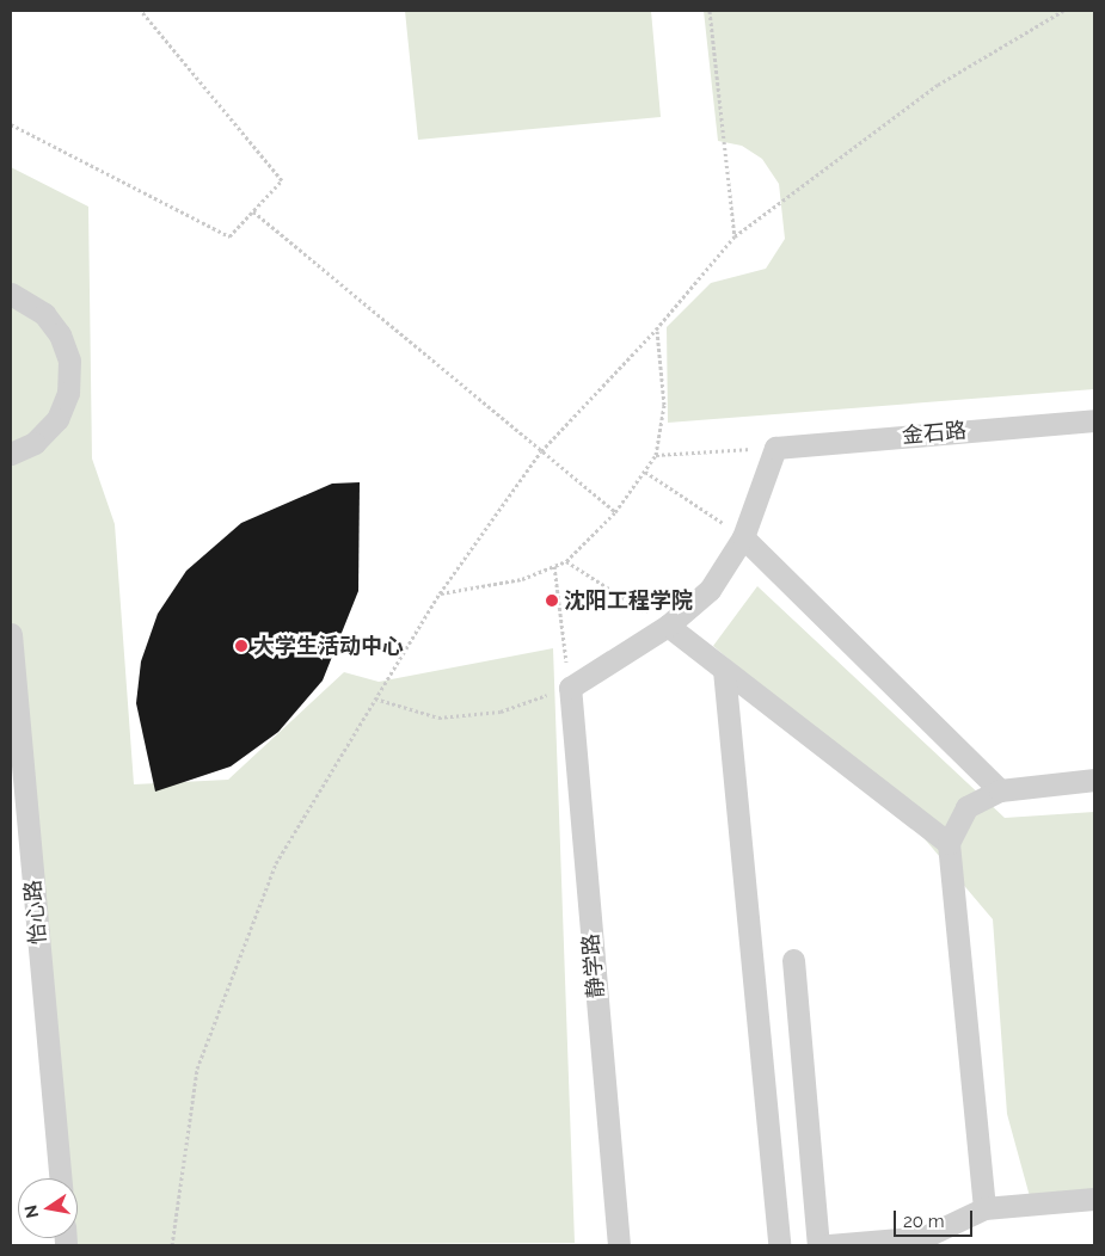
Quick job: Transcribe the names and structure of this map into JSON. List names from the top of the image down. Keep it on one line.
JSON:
{"streets":{"street":["金石路","怡心路","静学路"]},"places":["沈阳工程学院","大学生活动中心"],"scale_bar":"20 m","north":"left"}
